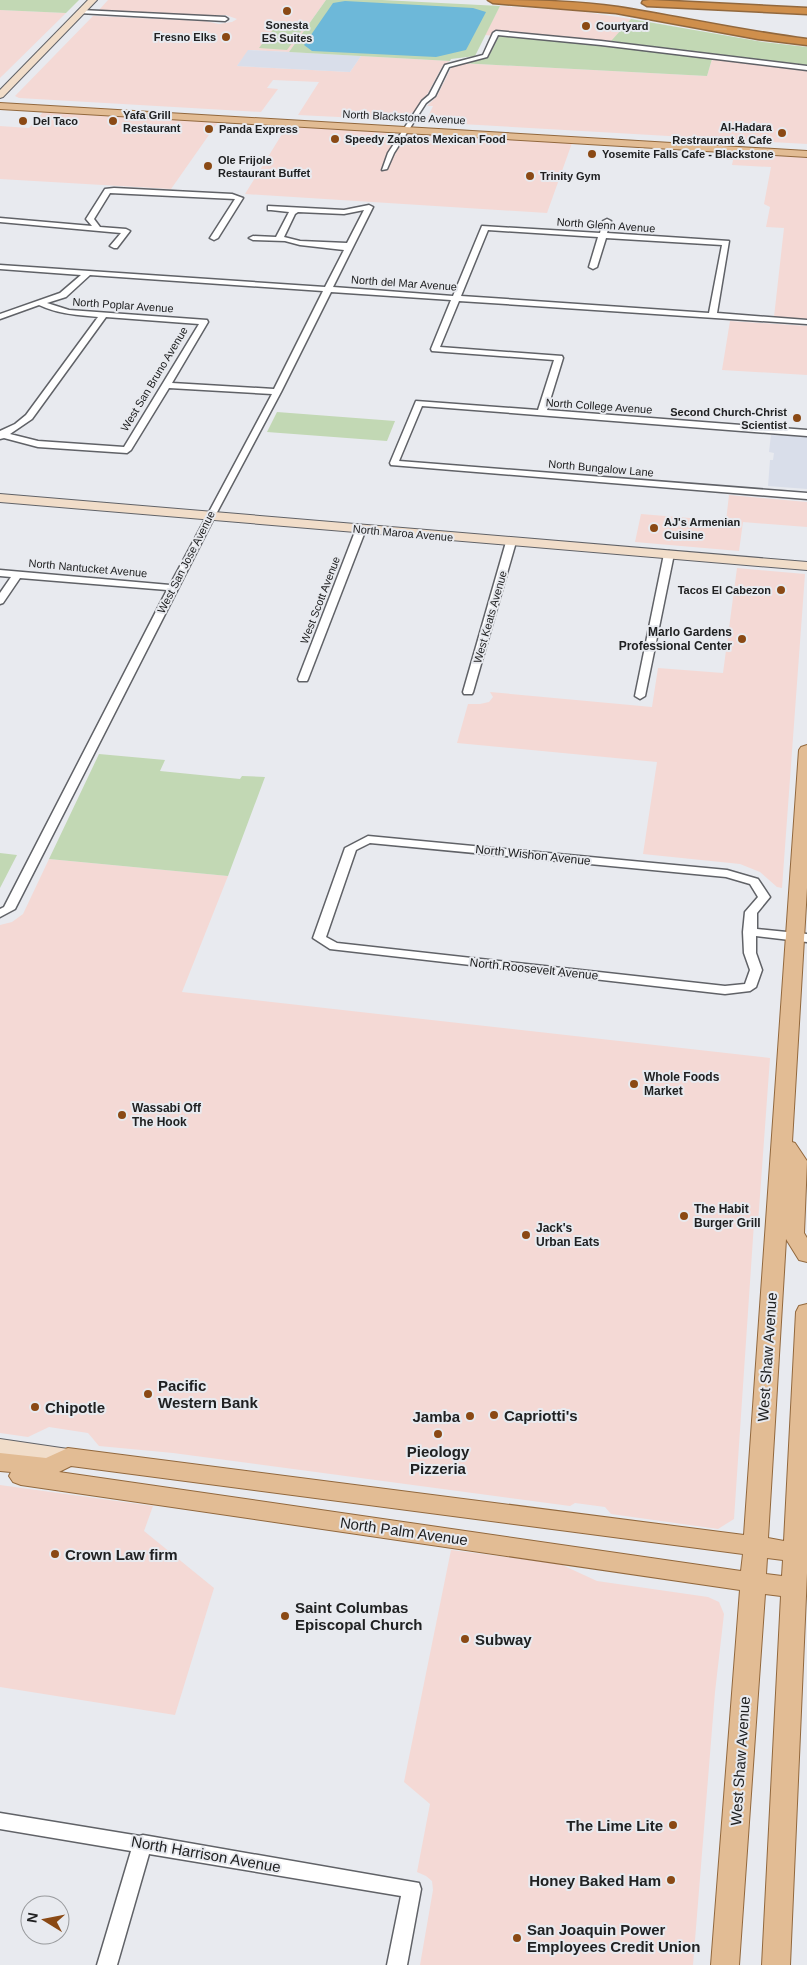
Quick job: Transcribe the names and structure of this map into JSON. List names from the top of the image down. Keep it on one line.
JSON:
{"streets":{"main road":["North Blackstone Avenue","North Maroa Avenue","West Shaw Avenue","North Palm Avenue"],"street":["North Glenn Avenue","North del Mar Avenue","North Poplar Avenue","West San Bruno Avenue","North College Avenue","North Bungalow Lane","West San Jose Avenue","North Nantucket Avenue","West Scott Avenue","West Keats Avenue","North Wishon Avenue","North Roosevelt Avenue","North Harrison Avenue"]},"crossings":[["North Glenn Avenue","North del Mar Avenue"],["North del Mar Avenue","West San Jose Avenue"],["North Poplar Avenue","West San Bruno Avenue"],["North College Avenue","North Bungalow Lane"],["North Maroa Avenue","West San Jose Avenue"],["North Maroa Avenue","West Scott Avenue"],["North Maroa Avenue","West Keats Avenue"],["West San Jose Avenue","North Nantucket Avenue"],["North Wishon Avenue","North Roosevelt Avenue"],["West Shaw Avenue","North Palm Avenue"]],"places":["Sonesta ES Suites","Courtyard","Fresno Elks","Del Taco","Yafa Grill Restaurant","Panda Express","Al-Hadara Restraurant & Cafe","Speedy Zapatos Mexican Food","Yosemite Falls Cafe - Blackstone","Ole Frijole Restaurant Buffet","Trinity Gym","Second Church-Christ Scientist","AJ's Armenian Cuisine","Tacos El Cabezon","Marlo Gardens Professional Center","Whole Foods Market","Wassabi Off The Hook","The Habit Burger Grill","Jack's Urban Eats","Pacific Western Bank","Chipotle","Capriotti's","Jamba","Pieology Pizzeria","Crown Law firm","Saint Columbas Episcopal Church","Subway","The Lime Lite","Honey Baked Ham","San Joaquin Power Employees Credit Union"],"north":"left"}
